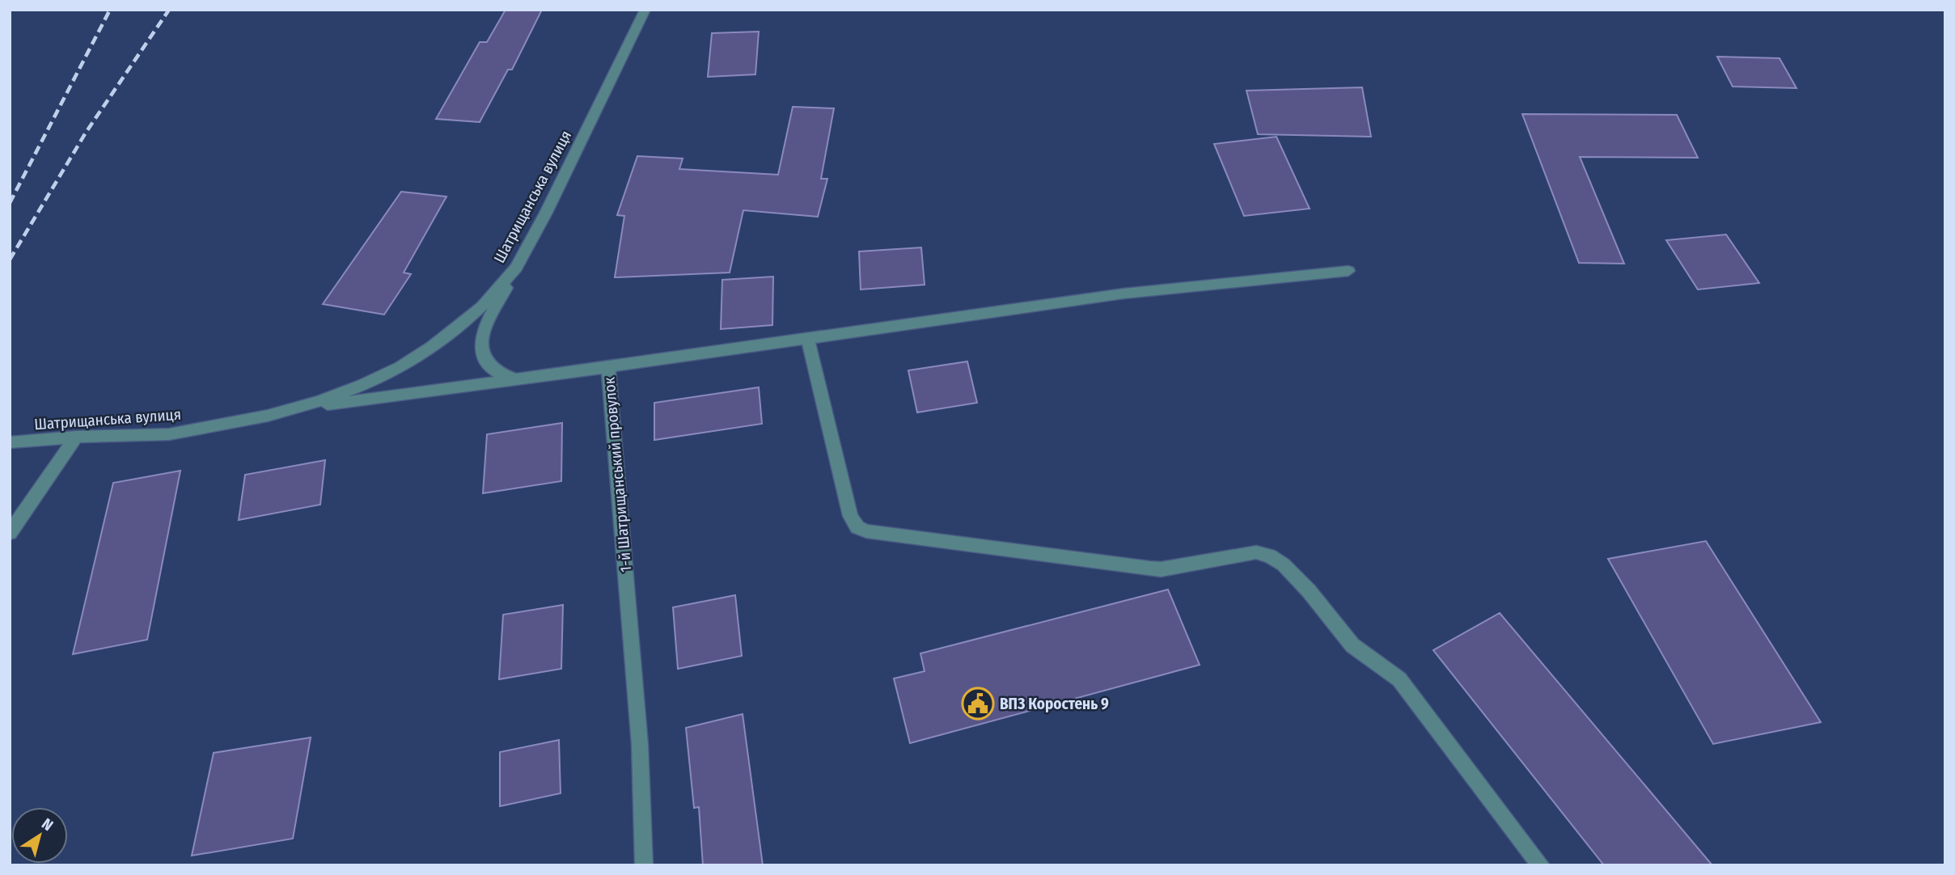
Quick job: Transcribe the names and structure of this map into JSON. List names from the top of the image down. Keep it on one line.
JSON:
{"streets":{"street":["Шатрищанська вулиця","1-й Шатрищанський провулок"]},"crossings":[["Шатрищанська вулиця","1-й Шатрищанський провулок"]],"places":{"public building":["ВПЗ Коростень 9"]},"north":"top right"}
